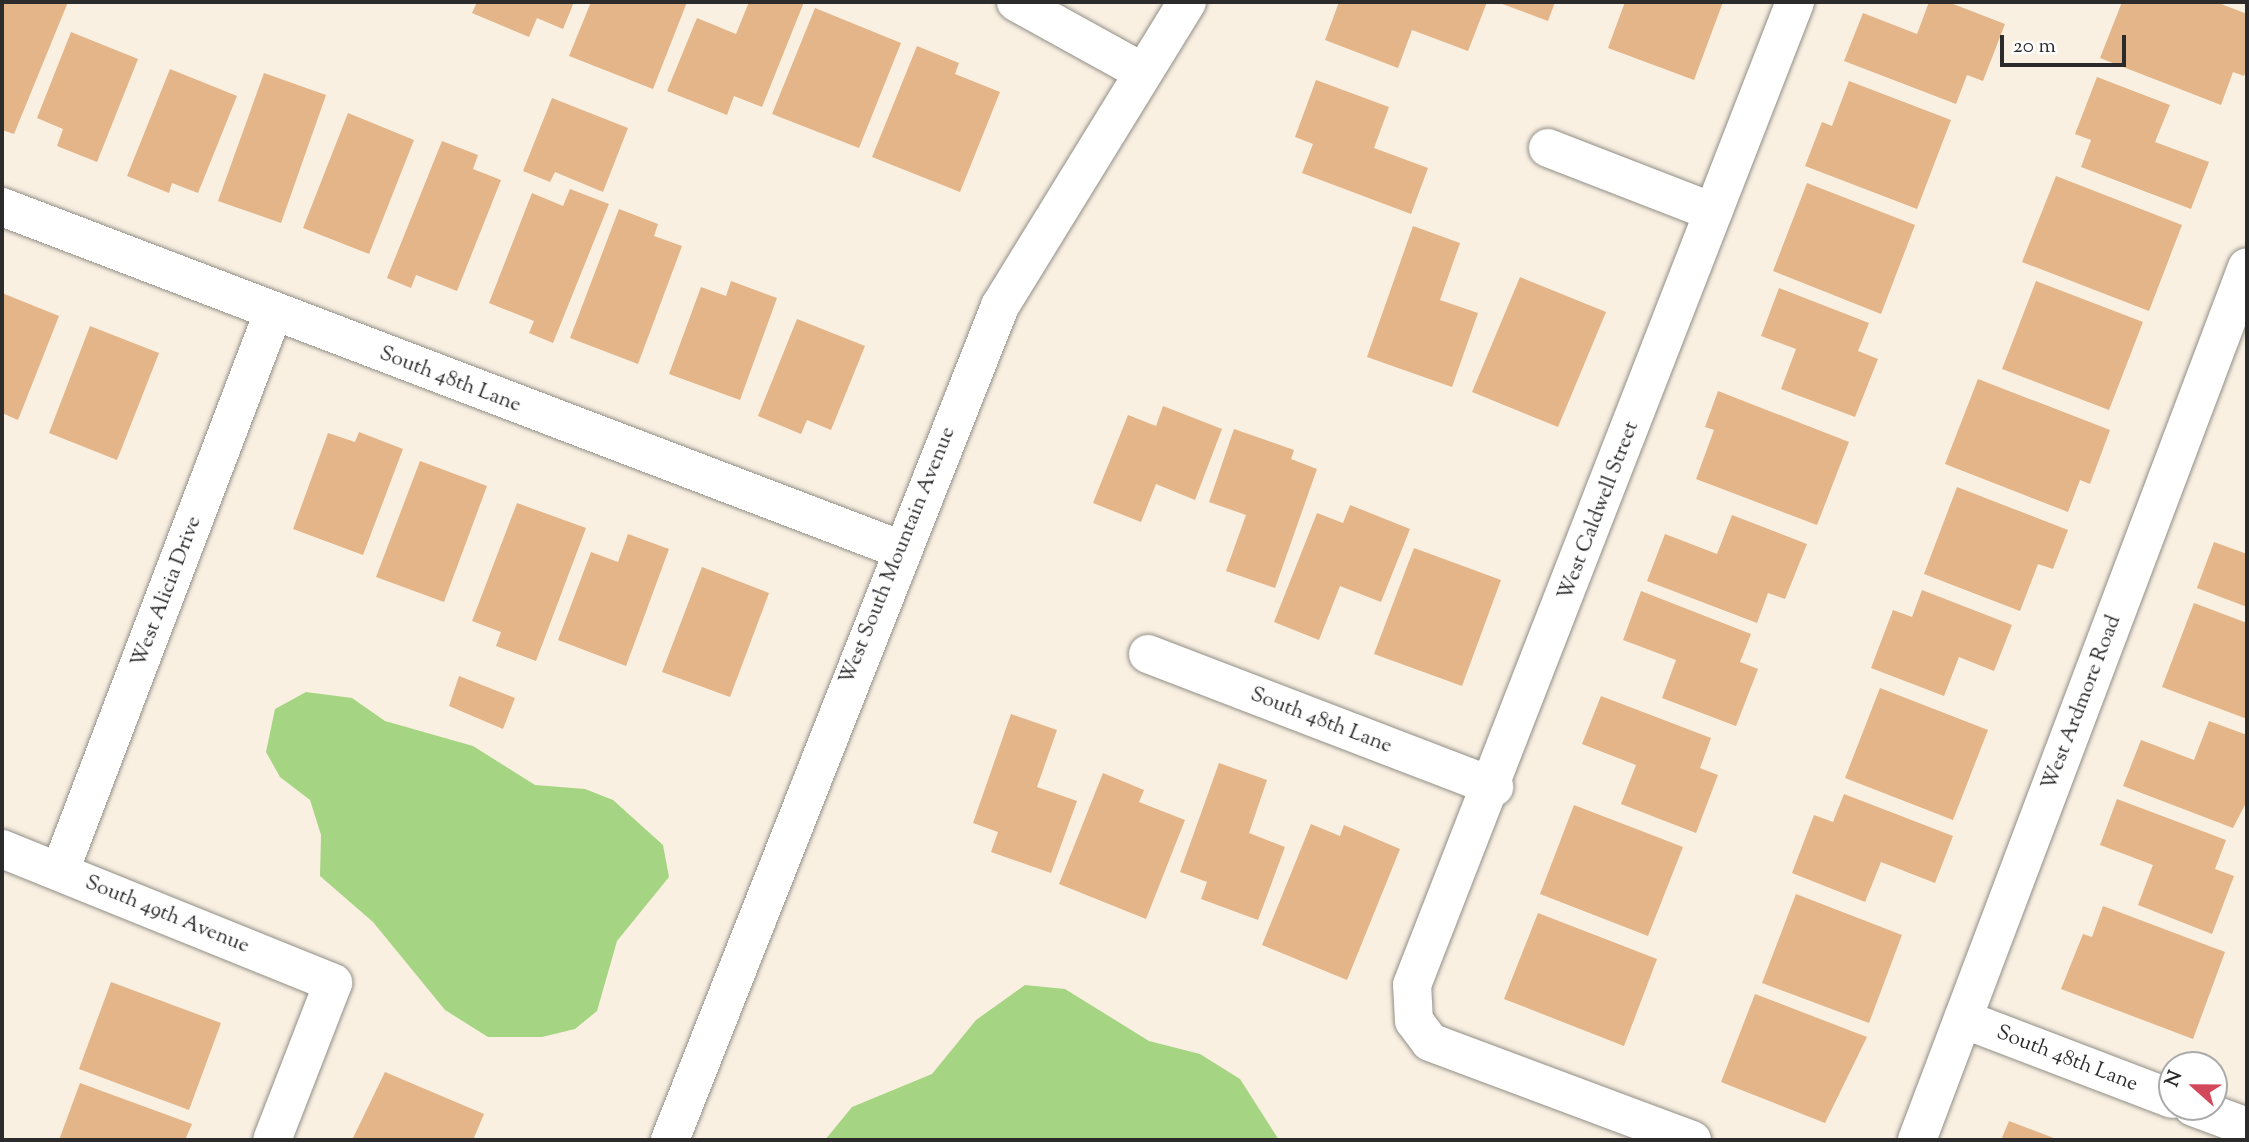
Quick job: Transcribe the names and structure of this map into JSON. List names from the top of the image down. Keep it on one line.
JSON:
{"streets":{"street":["South 48th Lane","West Caldwell Street","West South Mountain Avenue","West Alicia Drive","West Ardmore Road","South 49th Avenue"]},"crossings":[["South 48th Lane","West Caldwell Street"],["South 48th Lane","West South Mountain Avenue"],["South 48th Lane","West Alicia Drive"],["South 48th Lane","West Ardmore Road"],["West Alicia Drive","South 49th Avenue"]],"scale_bar":"20 m","north":"left"}
